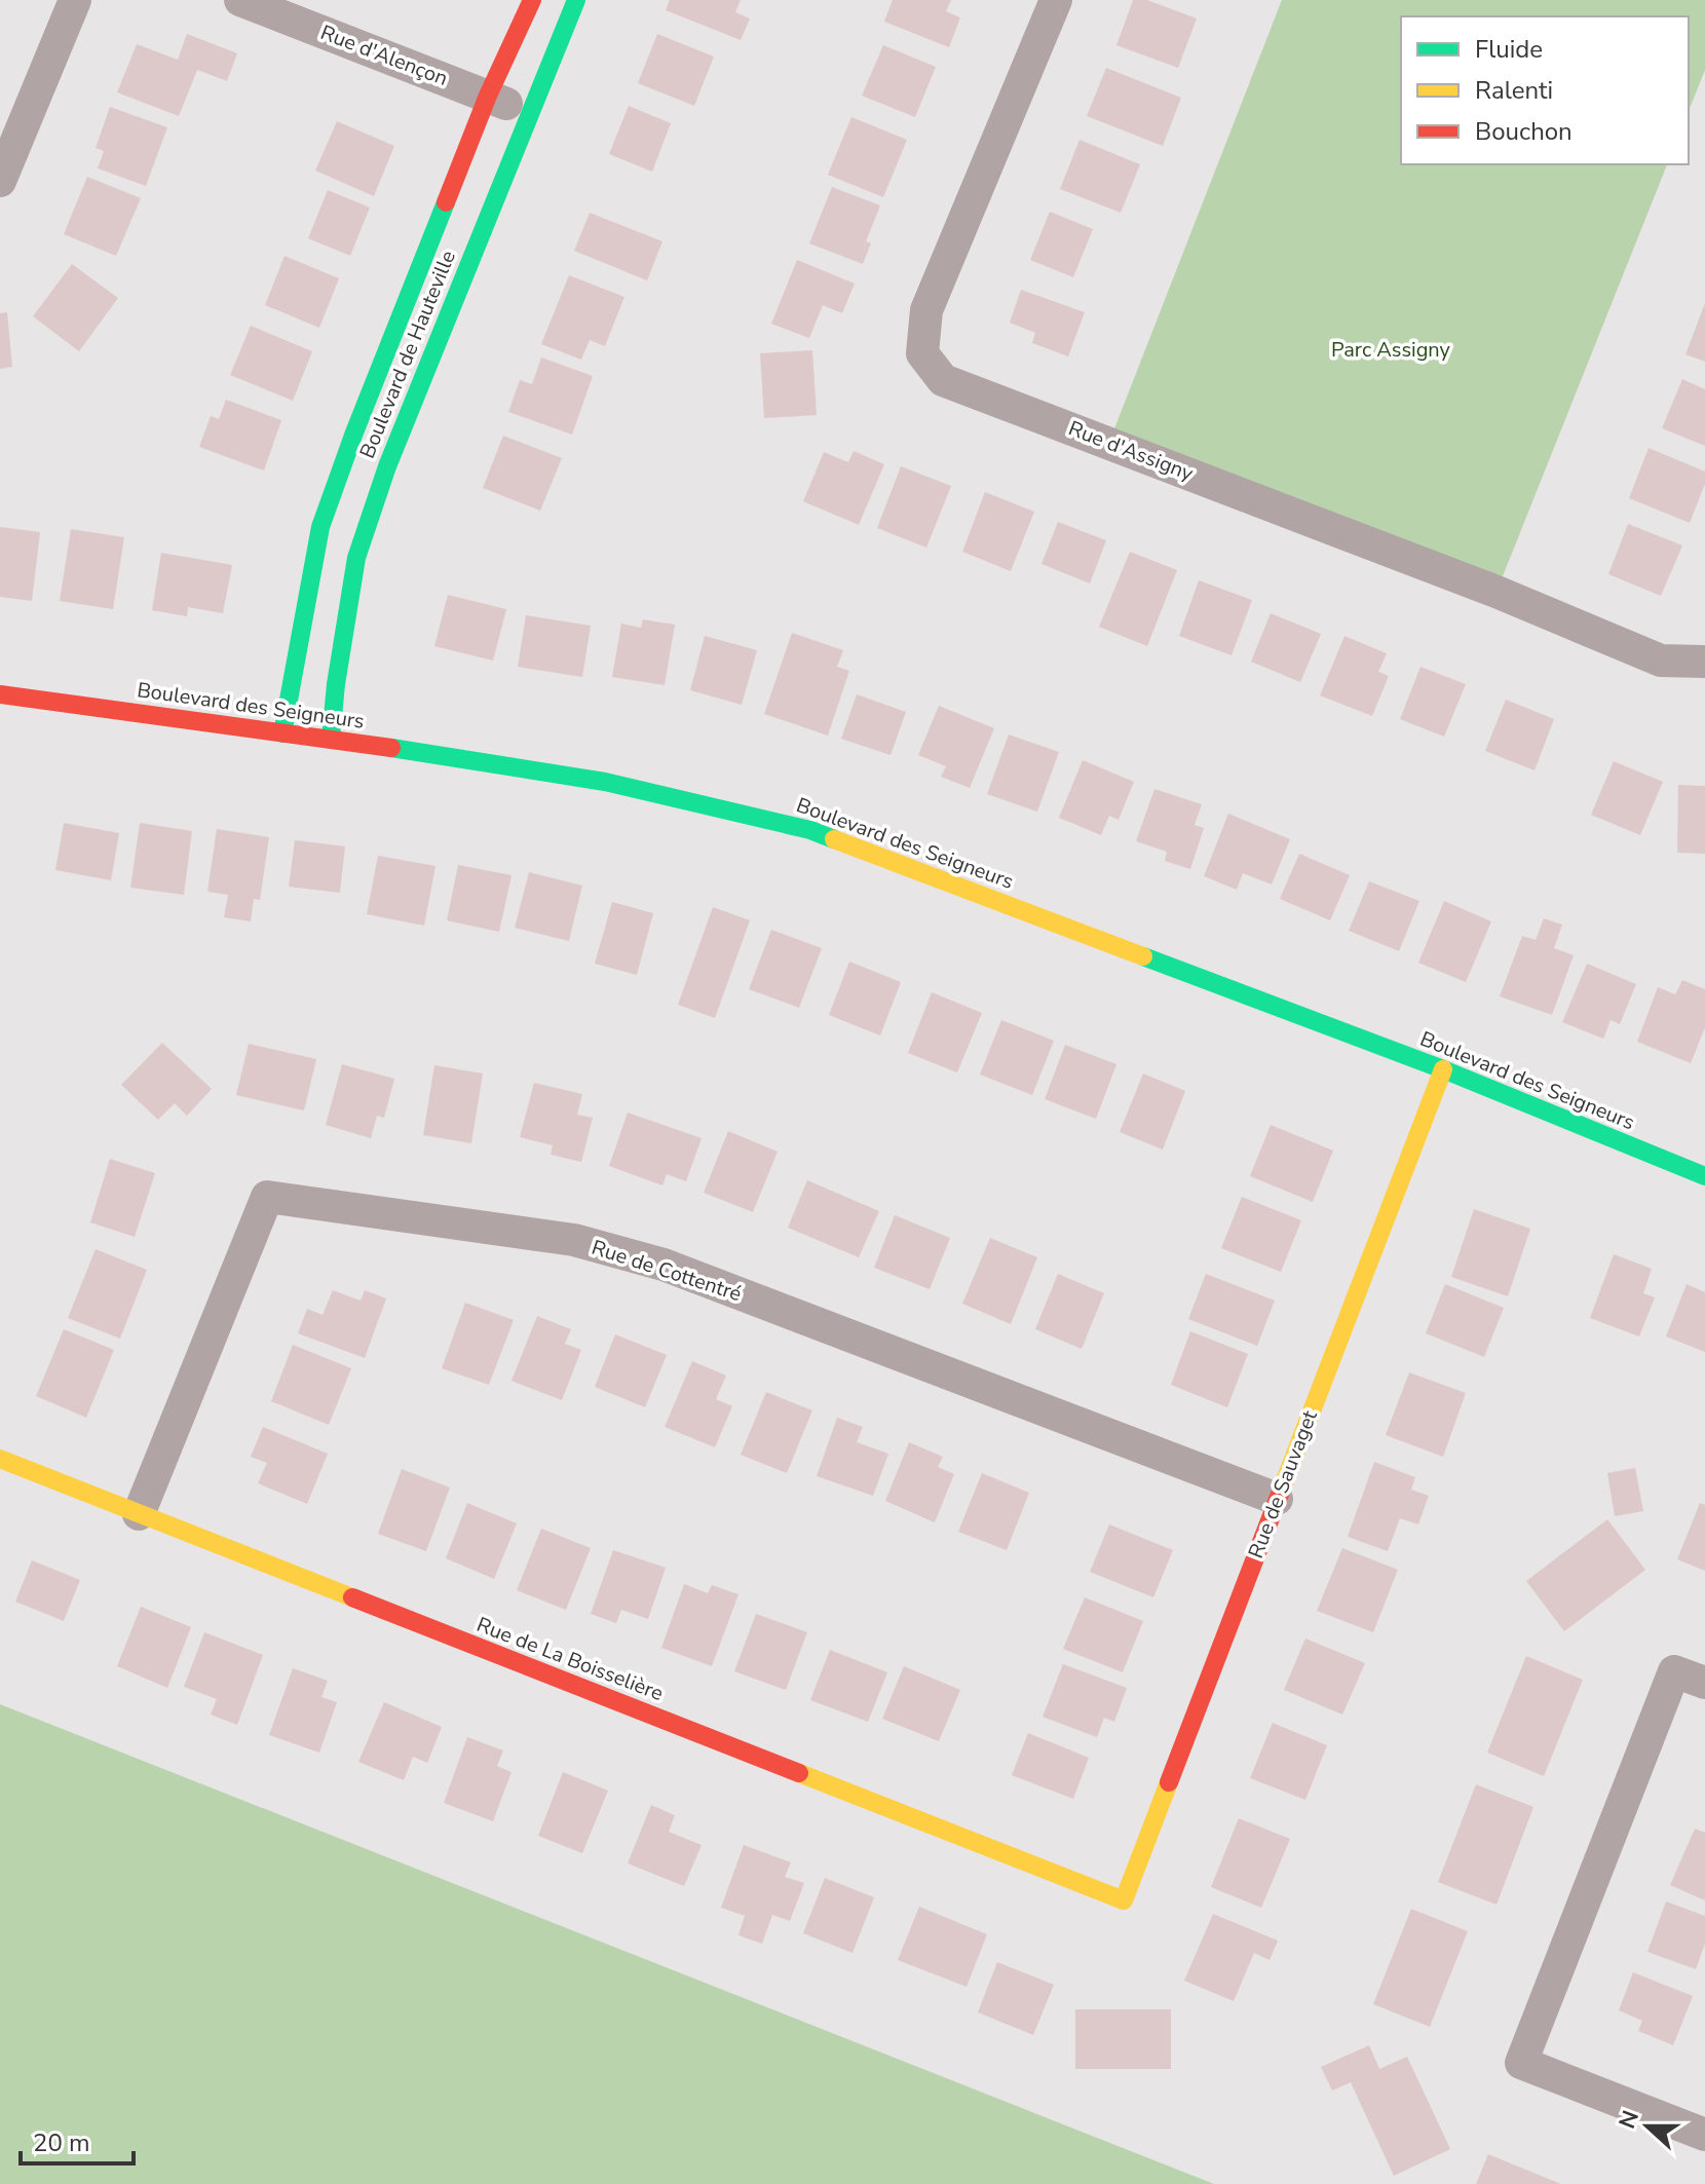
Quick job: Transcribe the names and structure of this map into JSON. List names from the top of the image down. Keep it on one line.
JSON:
{"streets":{"street":["Rue d'Alençon","Boulevard de Hauteville","Rue d'Assigny","Boulevard des Seigneurs","Rue de Cottentré","Rue de Sauvaget","Rue de La Boisselière"]},"crossings":[["Rue d'Alençon","Boulevard de Hauteville"],["Boulevard de Hauteville","Boulevard des Seigneurs"],["Boulevard des Seigneurs","Rue de Sauvaget"],["Rue de Cottentré","Rue de Sauvaget"],["Rue de Cottentré","Rue de La Boisselière"],["Rue de Sauvaget","Rue de La Boisselière"]],"parks":["Parc Assigny"],"legend":["Fluide","Ralenti","Bouchon"],"scale_bar":"20 m","north":"left"}
